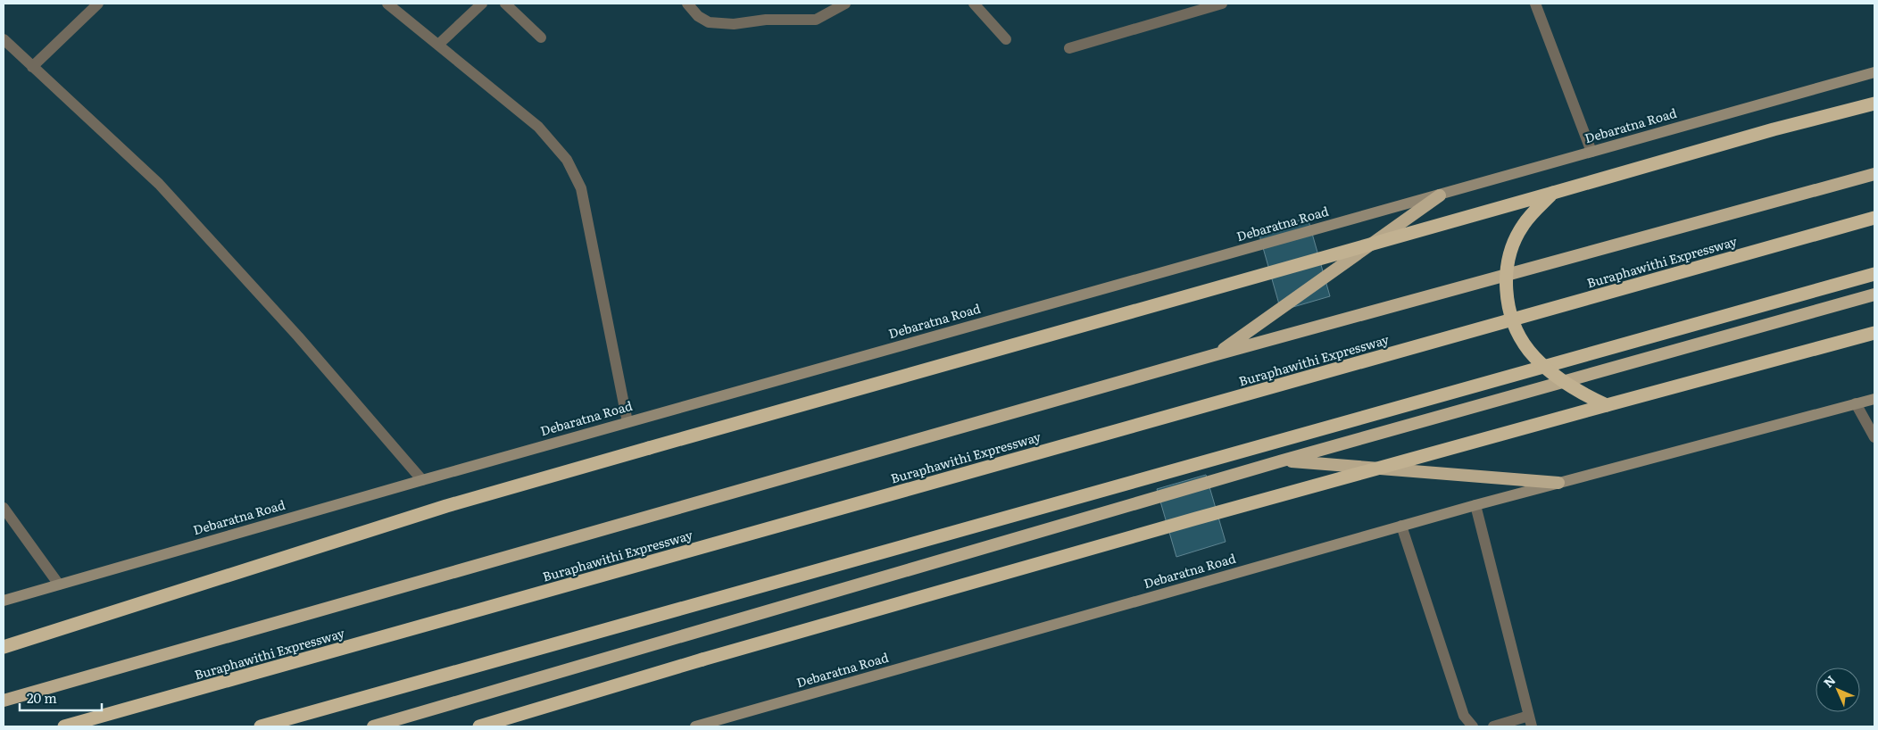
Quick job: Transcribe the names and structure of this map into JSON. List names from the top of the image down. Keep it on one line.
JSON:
{"streets":{"highway":["Buraphawithi Expressway"],"main road":["Debaratna Road"]},"scale_bar":"20 m","north":"top left"}
